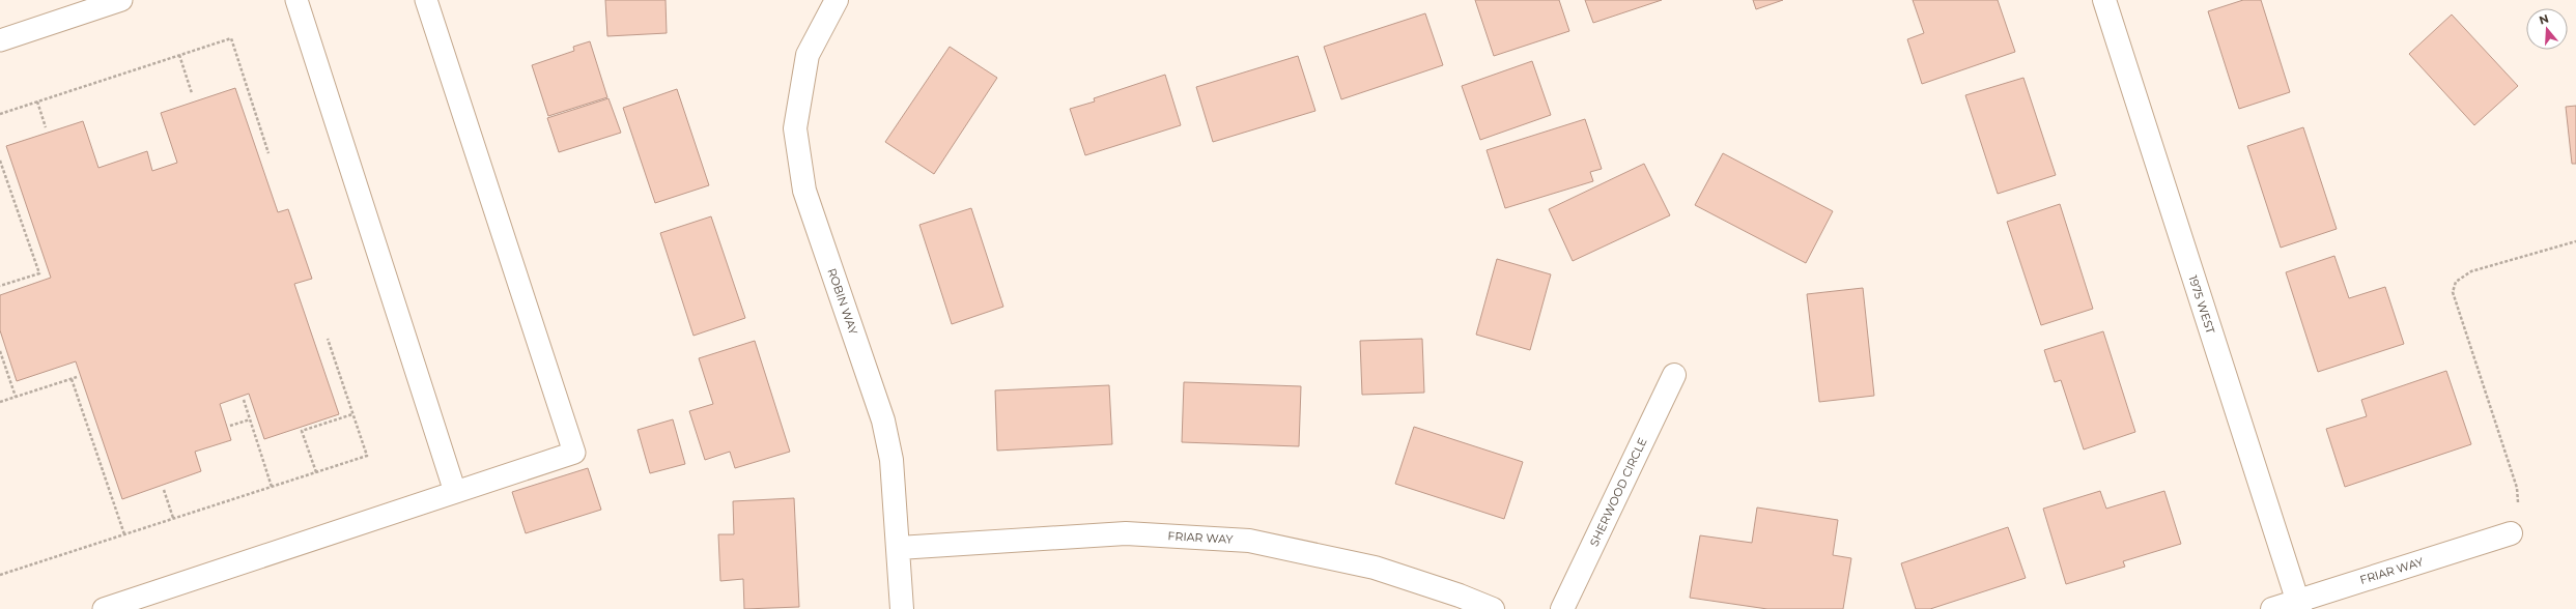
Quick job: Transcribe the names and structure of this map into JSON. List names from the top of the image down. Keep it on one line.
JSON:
{"streets":{"street":["ROBIN WAY","1975 WEST","SHERWOOD CIRCLE","FRIAR WAY"]},"crossings":[["ROBIN WAY","FRIAR WAY"],["1975 WEST","FRIAR WAY"]],"north":"top"}
